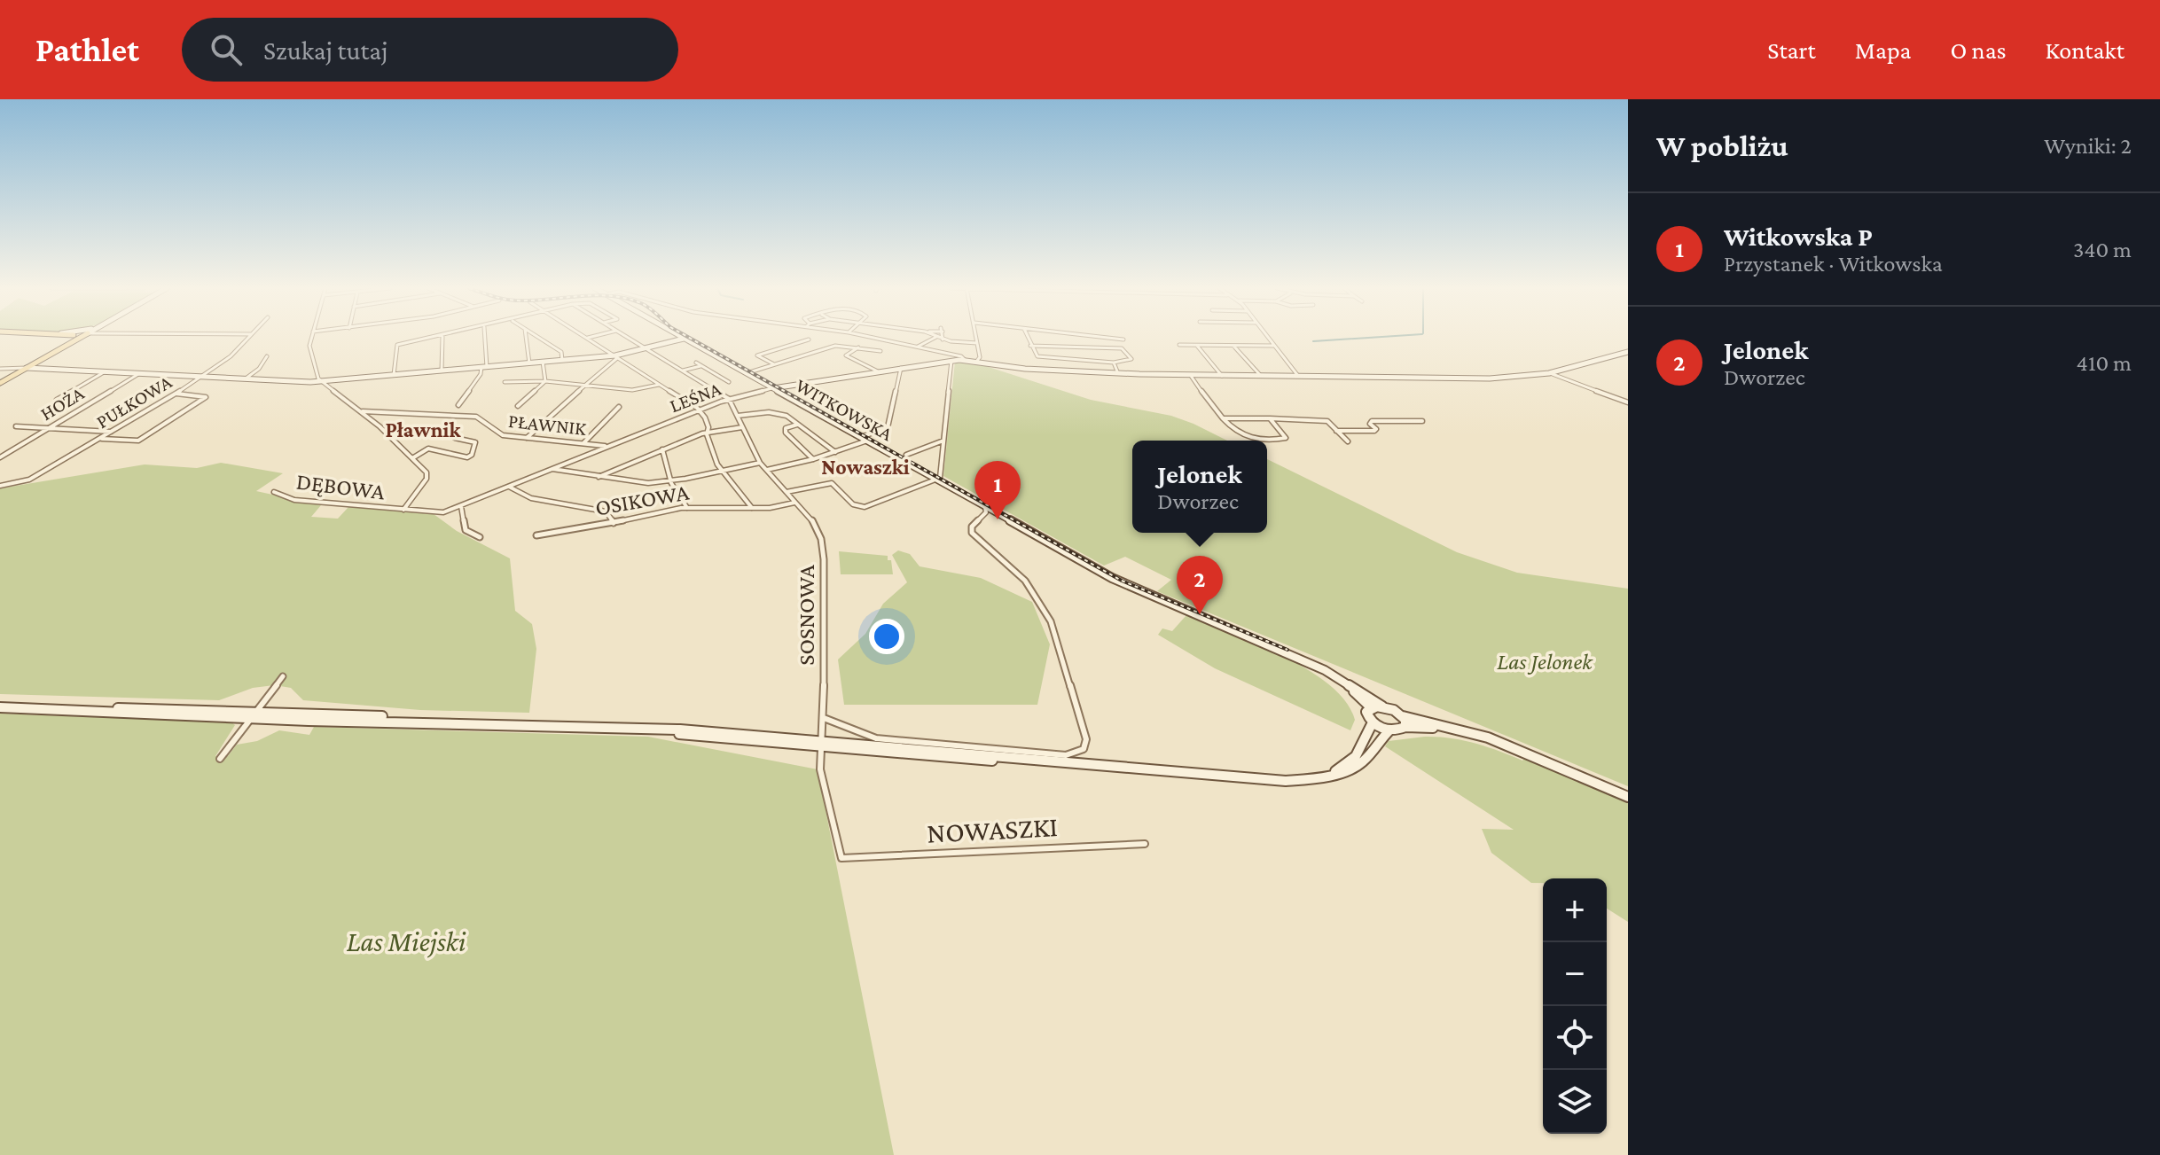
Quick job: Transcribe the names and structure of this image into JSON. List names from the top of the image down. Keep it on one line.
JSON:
{"streets":{"street":["LEŚNA","PUŁKOWA","HOŻA","WITKOWSKA","PŁAWNIK","DĘBOWA","OSIKOWA","SOSNOWA","NOWASZKI"]},"crossings":[["LEŚNA","WITKOWSKA"],["LEŚNA","PŁAWNIK"],["LEŚNA","DĘBOWA"],["LEŚNA","SOSNOWA"],["OSIKOWA","SOSNOWA"],["SOSNOWA","NOWASZKI"]],"districts":["Pławnik","Nowaszki"],"parks":["Las Jelonek","Las Miejski"],"page":{"header":"Pathlet","search":"Szukaj tutaj","nav":["Start","Mapa","O nas","Kontakt"],"heading":["W pobliżu","Wyniki: 2"],"list":[{"mark":"1","name":"Witkowska P","note":"Przystanek · Witkowska","value":"340 m"},{"mark":"2","name":"Jelonek","note":"Dworzec","value":"410 m"}],"popup":["Jelonek","Dworzec"],"pins":["1","2"],"map_buttons":["+","−"]}}
